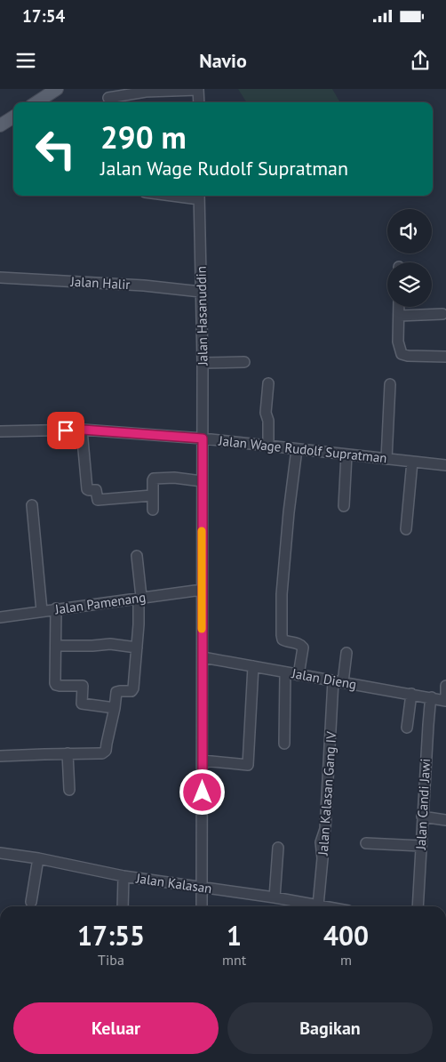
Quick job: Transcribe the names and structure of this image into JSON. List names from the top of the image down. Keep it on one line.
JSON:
{"streets":{"street":["Jalan Halir","Jalan Hasanuddin","Jalan Wage Rudolf Supratman","Jalan Pamenang","Jalan Dieng","Jalan Kalasan Gang IV","Jalan Candi Jawi","Jalan Kalasan"]},"crossings":[["Jalan Halir","Jalan Hasanuddin"],["Jalan Hasanuddin","Jalan Wage Rudolf Supratman"],["Jalan Hasanuddin","Jalan Pamenang"],["Jalan Hasanuddin","Jalan Dieng"],["Jalan Hasanuddin","Jalan Kalasan"],["Jalan Dieng","Jalan Kalasan Gang IV"],["Jalan Dieng","Jalan Candi Jawi"],["Jalan Kalasan Gang IV","Jalan Kalasan"]],"page":{"status":"17:54","header":"Navio","turn":["290 m","Jalan Wage Rudolf Supratman"],"eta":["17:55","Tiba","1","mnt","400","m"],"buttons":["Keluar","Bagikan"]}}
